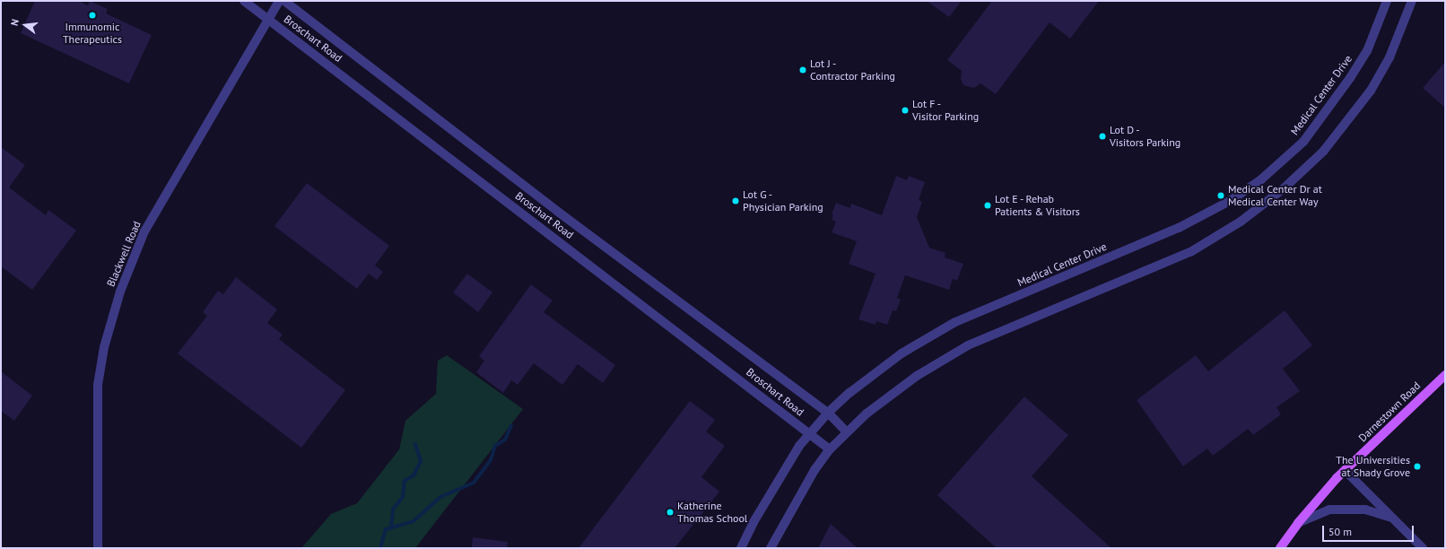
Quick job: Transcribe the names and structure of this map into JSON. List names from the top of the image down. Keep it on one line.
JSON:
{"streets":{"main road":["Darnestown Road"],"street":["Broschart Road","Medical Center Drive","Blackwell Road"]},"crossings":[["Broschart Road","Medical Center Drive"],["Broschart Road","Blackwell Road"]],"places":["Immunomic Therapeutics","Lot J - Contractor Parking","Lot F - Visitor Parking","Lot D - Visitors Parking","Medical Center Dr at Medical Center Way","Lot G - Physician Parking","Lot E - Rehab Patients & Visitors","The Universities at Shady Grove","Katherine Thomas School"],"scale_bar":"50 m","north":"left"}
